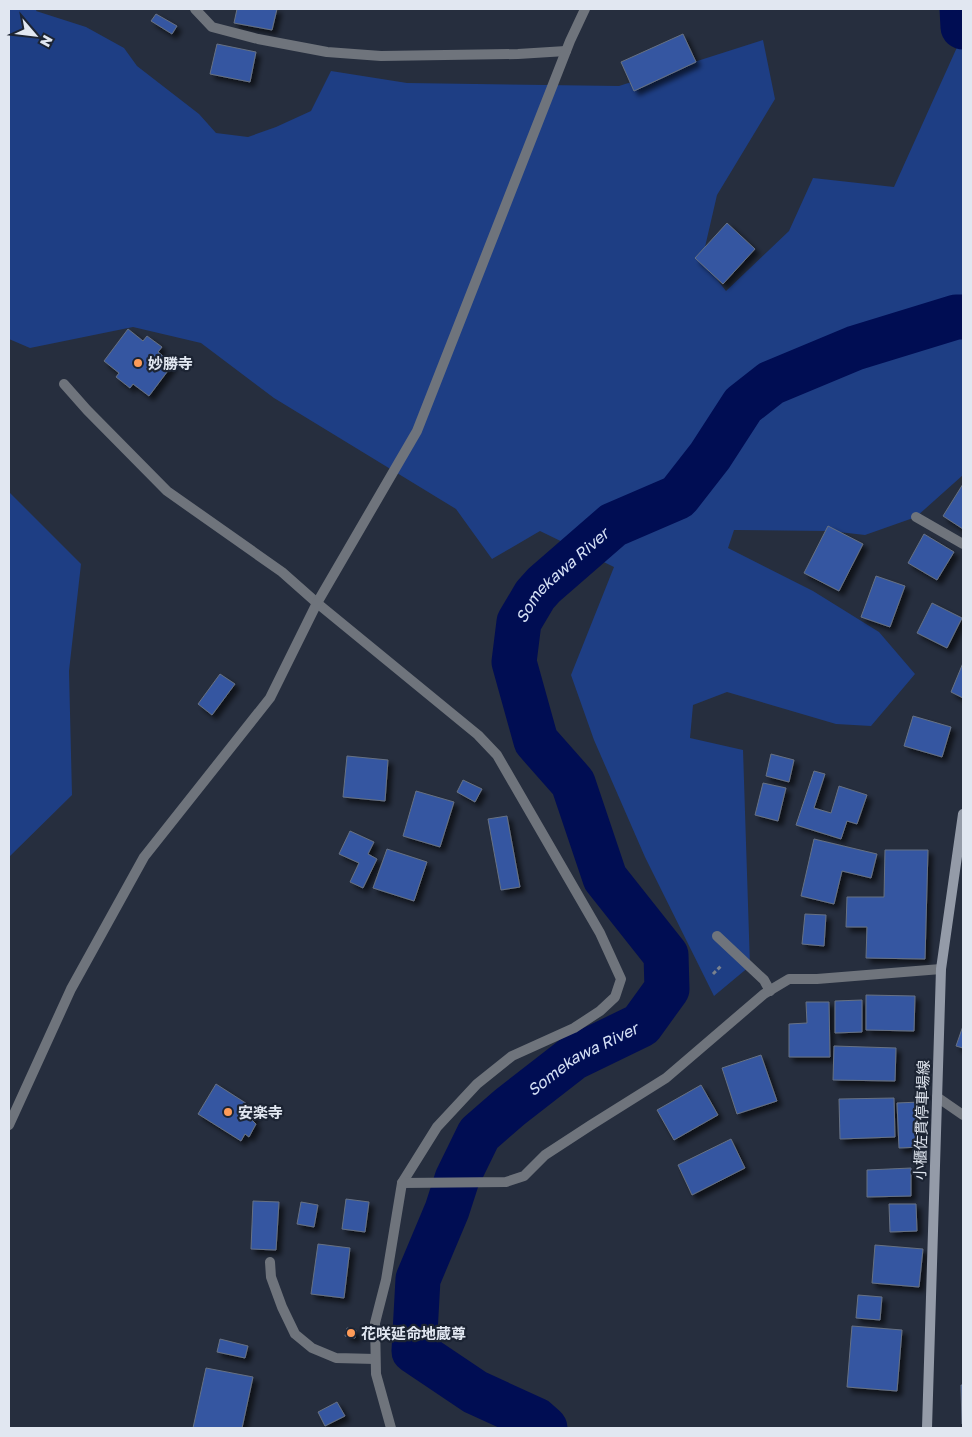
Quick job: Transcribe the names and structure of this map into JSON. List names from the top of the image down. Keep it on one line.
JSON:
{"streets":{"main road":["小櫃佐貫停車場線"]},"water":["Somekawa River"],"places":["妙勝寺","安楽寺","花咲延命地蔵尊"],"north":"bottom right"}
